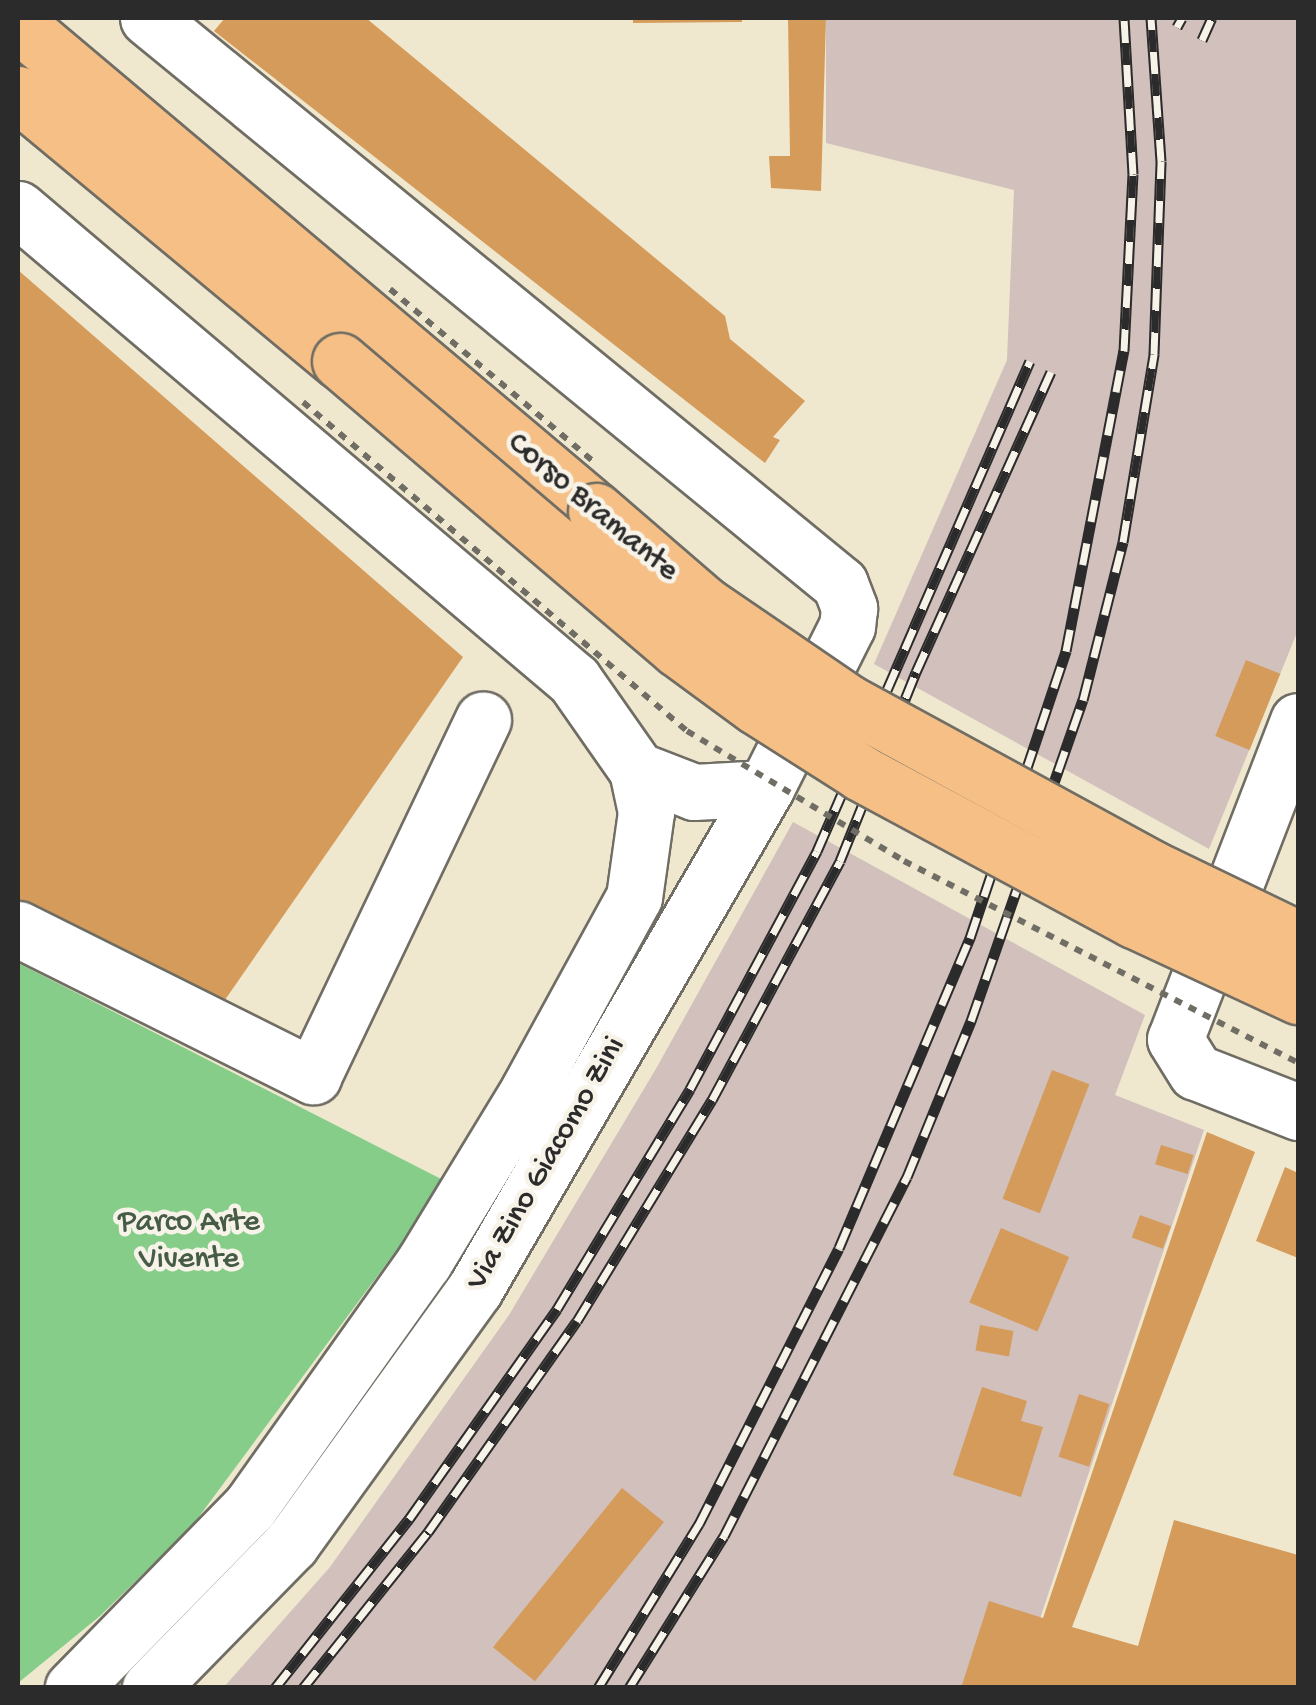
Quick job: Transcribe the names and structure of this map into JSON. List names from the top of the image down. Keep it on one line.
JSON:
{"streets":{"main road":["Corso Bramante"],"street":["Via Zino Giacomo Zini"]},"parks":["Parco Arte Vivente"]}
